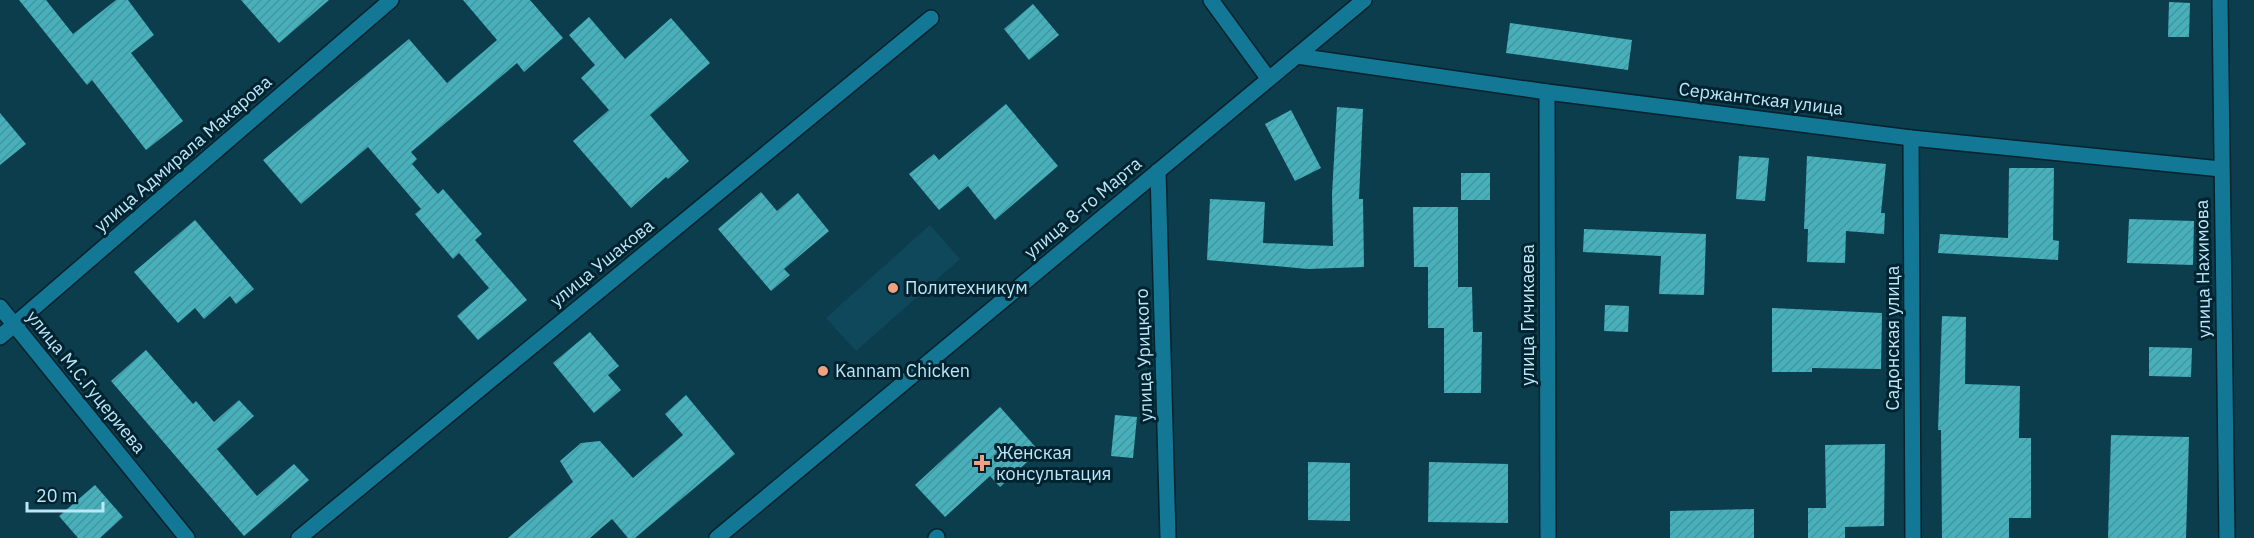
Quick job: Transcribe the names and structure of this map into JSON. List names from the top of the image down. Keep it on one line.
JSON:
{"streets":{"street":["Сержантская улица","улица Адмирала Макарова","улица 8-го Марта","улица Ушакова","улица Нахимова","улица Гичикаева","Садонская улица","улица Урицкого","улица М.С.Гуцериева"]},"crossings":[["Сержантская улица","улица 8-го Марта"],["Сержантская улица","улица Нахимова"],["Сержантская улица","улица Гичикаева"],["Сержантская улица","Садонская улица"],["улица Адмирала Макарова","улица М.С.Гуцериева"],["улица 8-го Марта","улица Урицкого"]],"places":{"other":["Политехникум","Kannam Chicken"],"health":["Женская консультация"]},"scale_bar":"20 m"}
